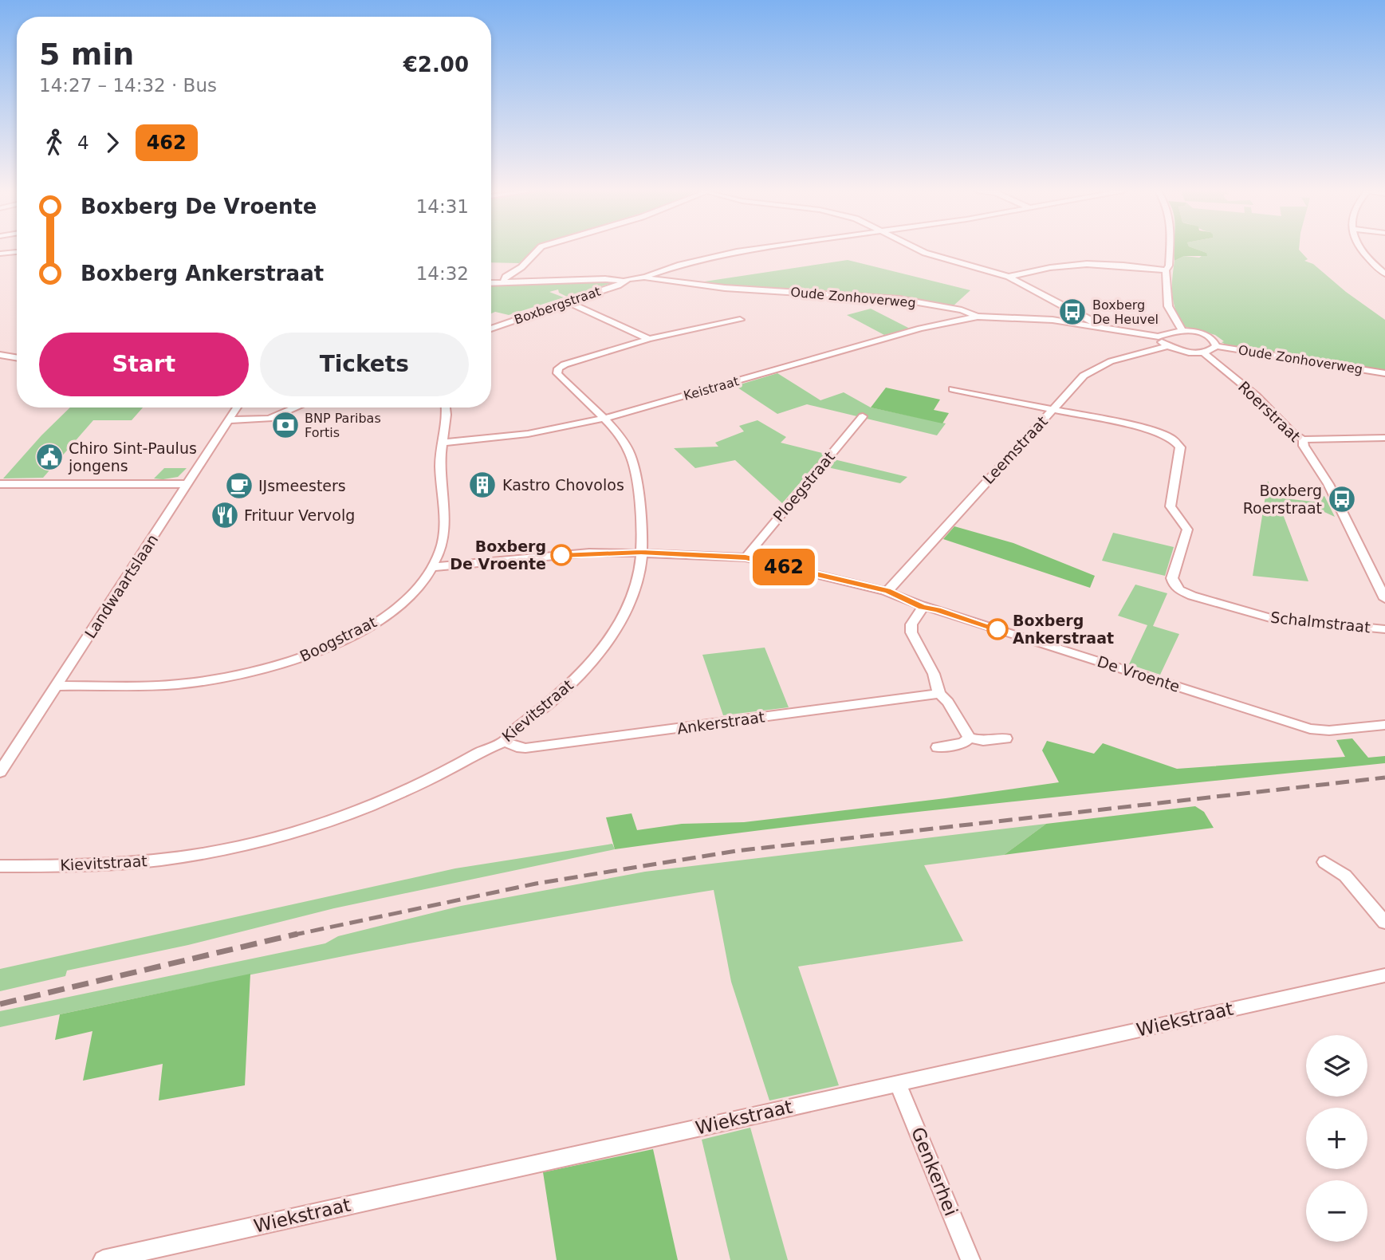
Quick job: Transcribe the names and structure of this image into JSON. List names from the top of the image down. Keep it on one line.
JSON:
{"streets":{"street":["Oude Zonhoverweg","Boxbergstraat","Keistraat","Roerstraat","Leemstraat","Ploegstraat","Landwaartslaan","Schalmstraat","Boogstraat","De Vroente","Kievitstraat","Ankerstraat","Wiekstraat","Genkerhei"]},"crossings":[["Oude Zonhoverweg","Boxbergstraat"],["Oude Zonhoverweg","Keistraat"],["Oude Zonhoverweg","Roerstraat"],["Keistraat","Boogstraat"],["Keistraat","Kievitstraat"],["Leemstraat","Schalmstraat"],["Leemstraat","De Vroente"],["Ploegstraat","De Vroente"],["Landwaartslaan","Boogstraat"],["Boogstraat","De Vroente"],["De Vroente","Kievitstraat"],["Kievitstraat","Ankerstraat"],["Wiekstraat","Genkerhei"]],"places":{"bus stop":["Boxberg De Heuvel","Boxberg Roerstraat"],"bank":["BNP Paribas Fortis"],"public building":["Chiro Sint-Paulus jongens"],"building":["Kastro Chovolos"],"cafe":["IJsmeesters"],"restaurant":["Frituur Vervolg"],"other":["Boxberg De Vroente","Boxberg Ankerstraat"]},"lines":["bus line 462"],"page":{"on_map":"462","heading":["5 min","14:27 – 14:32 · Bus","€2.00"],"legs":["4","462"],"list":[{"name":"Boxberg De Vroente","value":"14:31"},{"name":"Boxberg Ankerstraat","value":"14:32"}],"buttons":["Start","Tickets"],"map_buttons":["+","−"]}}
